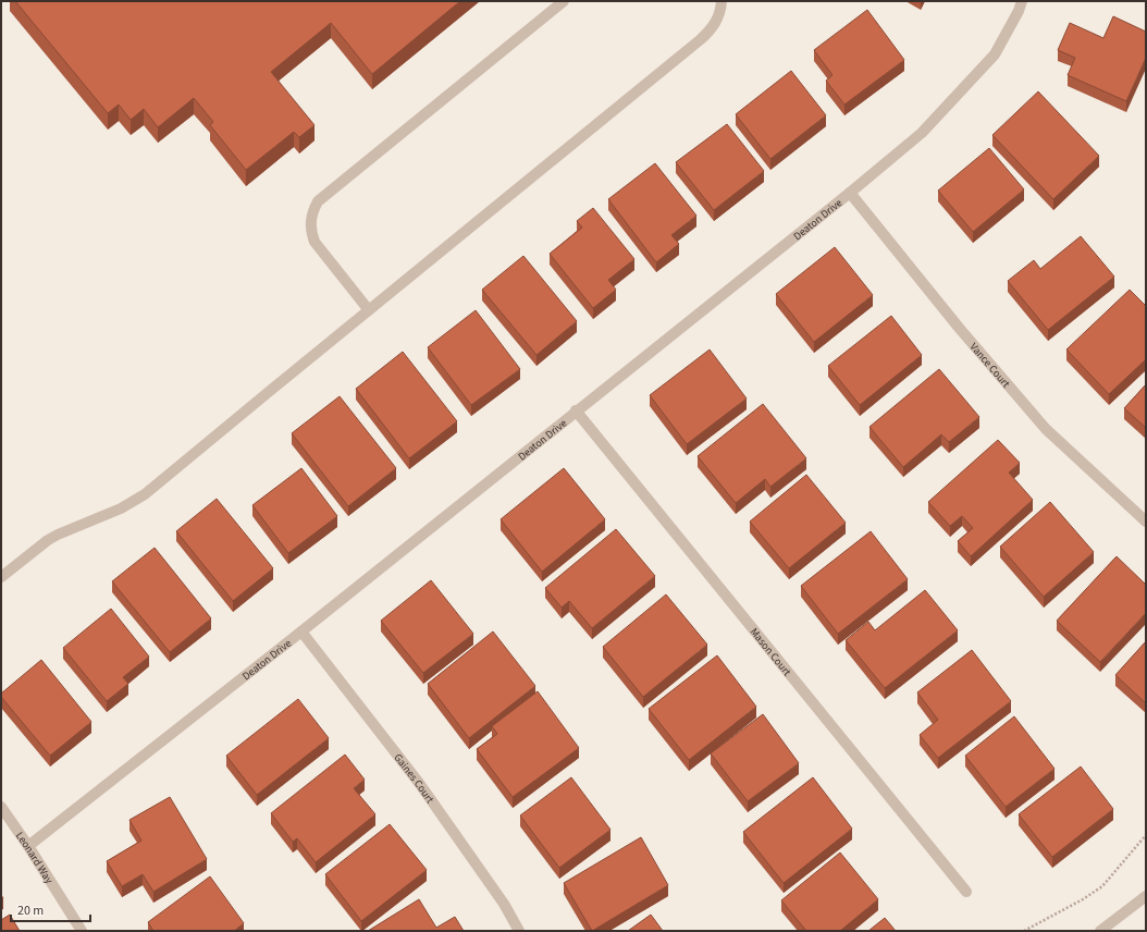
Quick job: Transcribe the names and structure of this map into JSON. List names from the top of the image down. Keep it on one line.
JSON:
{"streets":{"street":["Deaton Drive","Vance Court","Mason Court","Gaines Court","Leonard Way"]},"crossings":[["Deaton Drive","Vance Court"],["Deaton Drive","Mason Court"],["Deaton Drive","Gaines Court"],["Deaton Drive","Leonard Way"]],"scale_bar":"20 m"}
